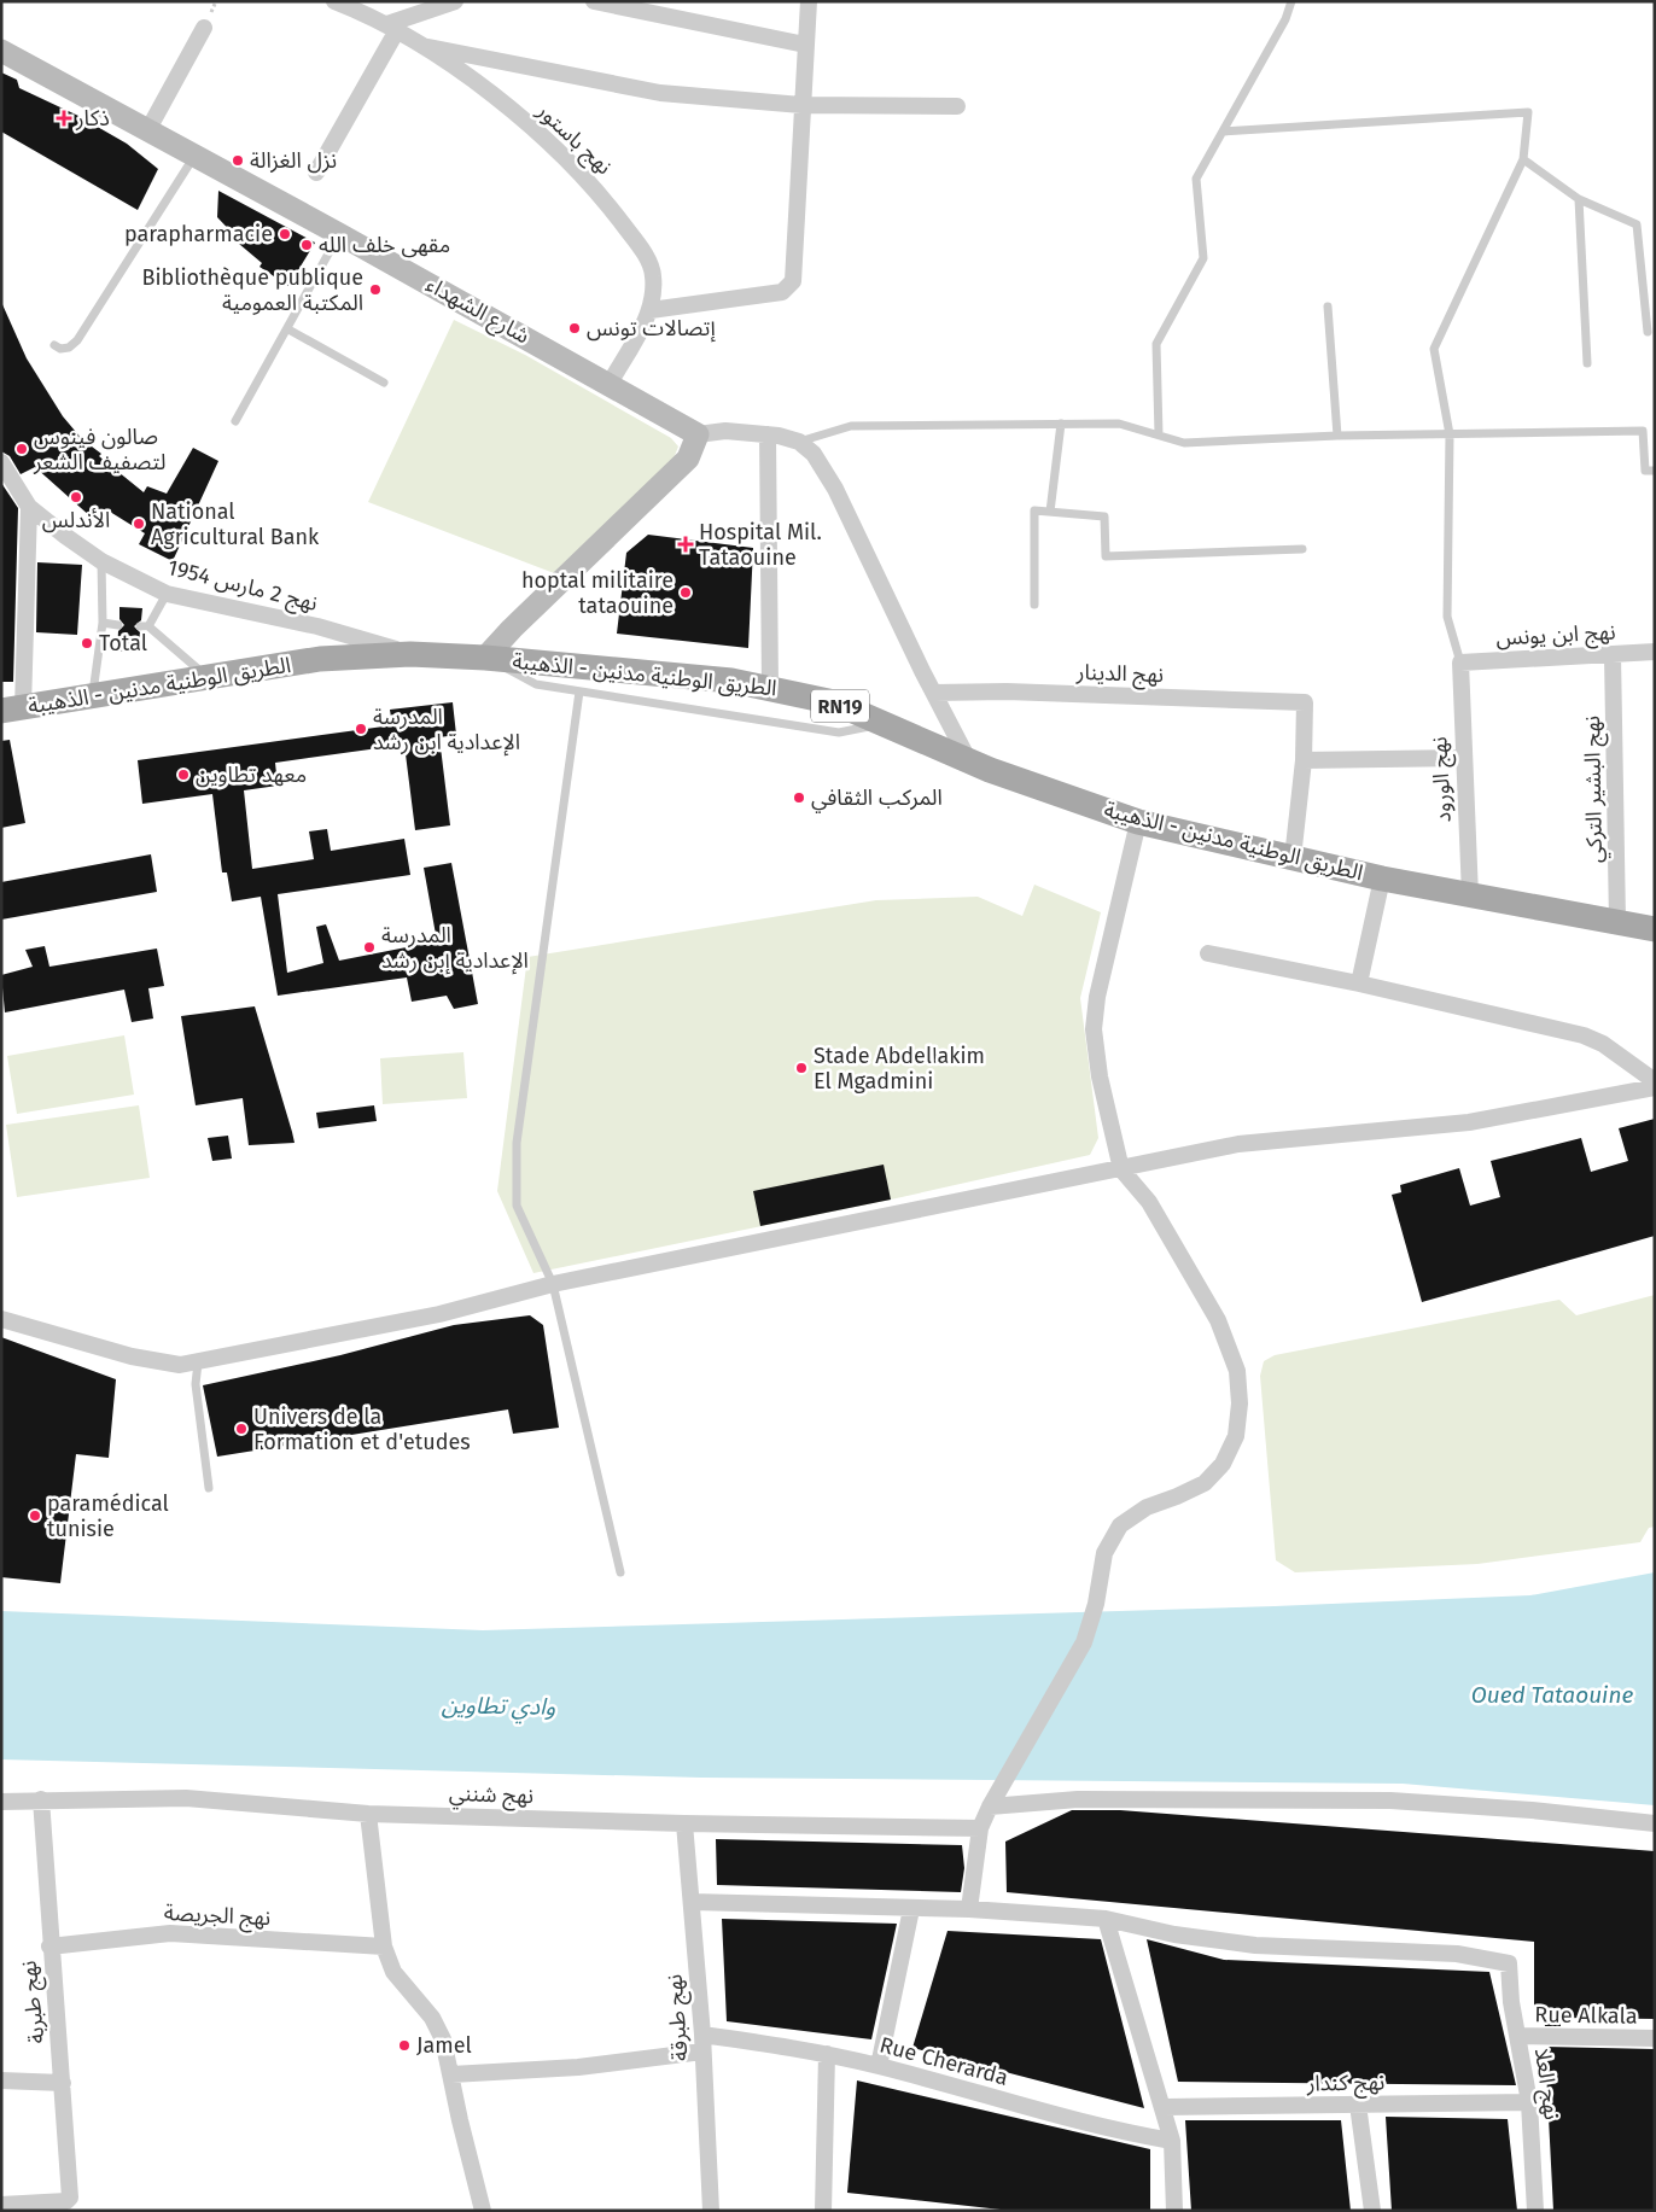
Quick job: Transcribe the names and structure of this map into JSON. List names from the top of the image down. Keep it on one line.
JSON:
{"streets":{"main road":["شارع الشهداء","الطريق الوطنية مدنين - الذهيبة","RN19"],"street":["نهج باستور","نهج 2 مارس 1954","نهج ابن يونس","نهج الدينار","نهج الورود","نهج البشير التركي","نهج شنني","نهج الجريصة","نهج طبربة","Rue Alkala","نهج طبرقة","Rue Cherarda","نهج كندار","نهج العلا"]},"crossings":[["نهج باستور","شارع الشهداء"],["نهج 2 مارس 1954","الطريق الوطنية مدنين - الذهيبة"],["نهج ابن يونس","نهج الورود"],["نهج ابن يونس","نهج البشير التركي"],["الطريق الوطنية مدنين - الذهيبة","نهج الورود"],["الطريق الوطنية مدنين - الذهيبة","نهج البشير التركي"],["نهج شنني","نهج طبربة"],["نهج شنني","نهج طبرقة"],["نهج الجريصة","نهج طبربة"],["Rue Alkala","نهج العلا"],["نهج طبرقة","Rue Cherarda"],["نهج كندار","نهج العلا"]],"water":["Oued Tataouine","وادي تطاوين"],"places":{"health":["ذكار","Hospital Mil. Tataouine"],"other":["نزل الغزالة","parapharmacie","مقهى خلف الله","Bibliothèque publique المكتبة العمومية","إتصالات تونس","صالون فينوس لتصفيف الشعر","الأندلس","National Agricultural Bank","hoptal militaire tataouine","Total","المدرسة الإعدادية ابن رشد","معهد تطاوين","المركب الثقافي","المدرسة الإعدادية إبن رشد","Stade Abdelاakim El Mgadmini","Univers de la Formation et d'etudes","paramédical tunisie","Jamel"]}}
